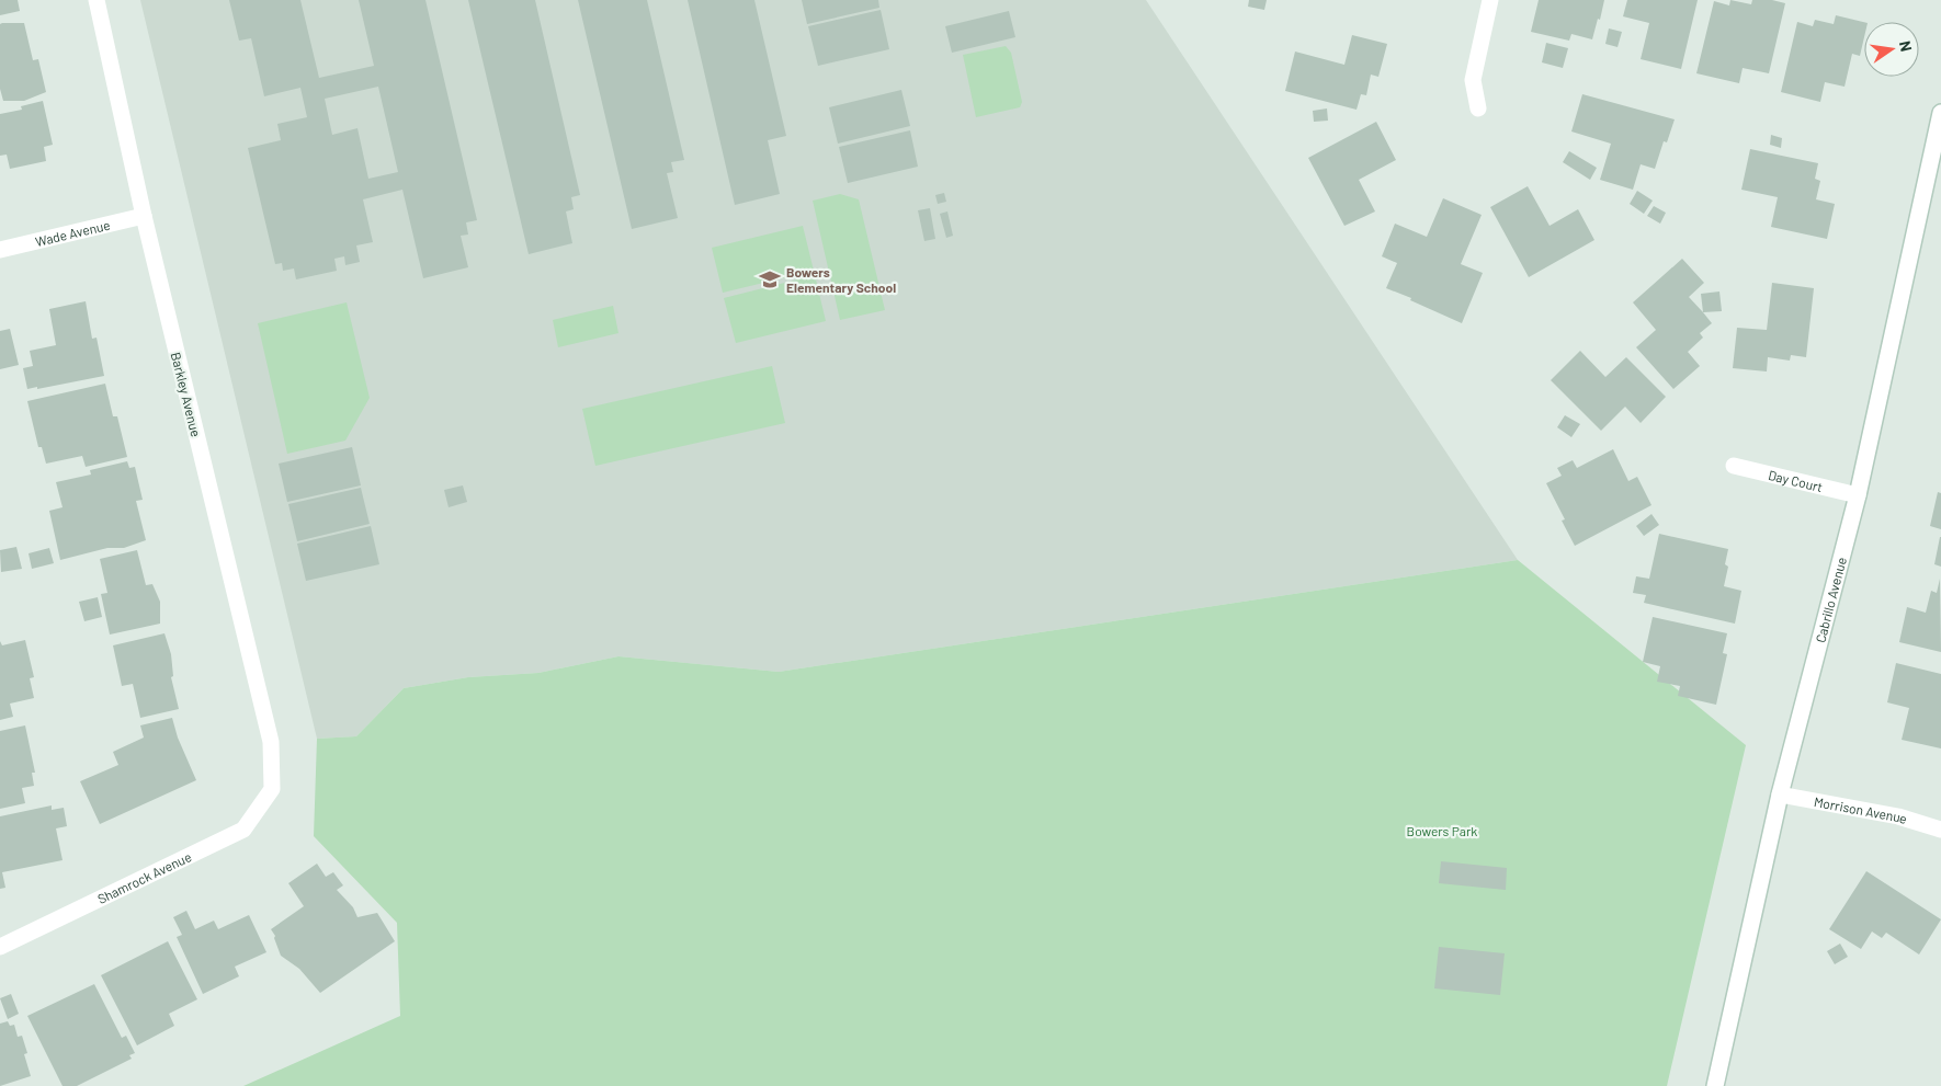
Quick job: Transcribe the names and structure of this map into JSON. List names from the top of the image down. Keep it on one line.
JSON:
{"streets":{"street":["Wade Avenue","Barkley Avenue","Day Court","Cabrillo Avenue","Morrison Avenue","Shamrock Avenue"]},"crossings":[["Wade Avenue","Barkley Avenue"],["Barkley Avenue","Shamrock Avenue"],["Day Court","Cabrillo Avenue"],["Cabrillo Avenue","Morrison Avenue"]],"parks":["Bowers Park"],"places":{"school or university":["Bowers Elementary School"]},"north":"right"}
